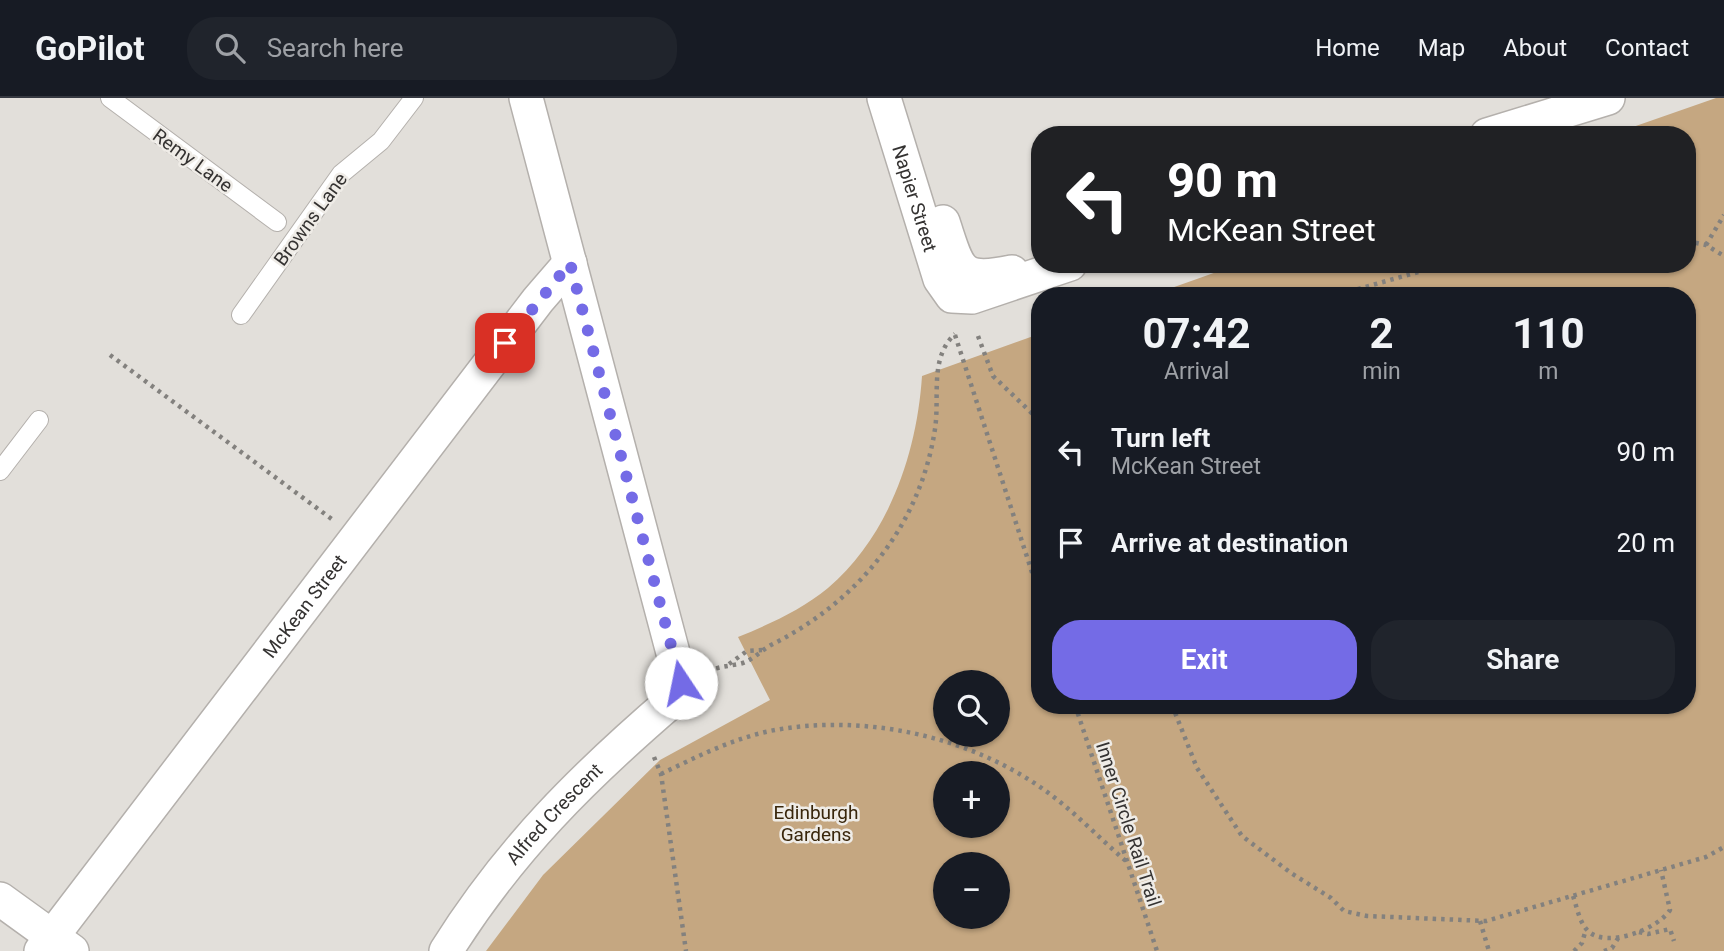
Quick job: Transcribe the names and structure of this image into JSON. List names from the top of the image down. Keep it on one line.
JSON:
{"streets":{"street":["Napier Street","McKean Street","Alfred Crescent"],"lane":["Remy Lane","Browns Lane"],"path":["Inner Circle Rail Trail"]},"crossings":[["McKean Street","Alfred Crescent"]],"parks":["Edinburgh Gardens"],"page":{"header":"GoPilot","search":"Search here","nav":["Home","Map","About","Contact"],"turn":["90 m","McKean Street"],"eta":["07:42","Arrival","2","min","110","m"],"list":[{"name":"Turn left","note":"McKean Street","value":"90 m"},{"name":"Arrive at destination","value":"20 m"}],"buttons":["Exit","Share"],"map_buttons":["+","−"]}}
